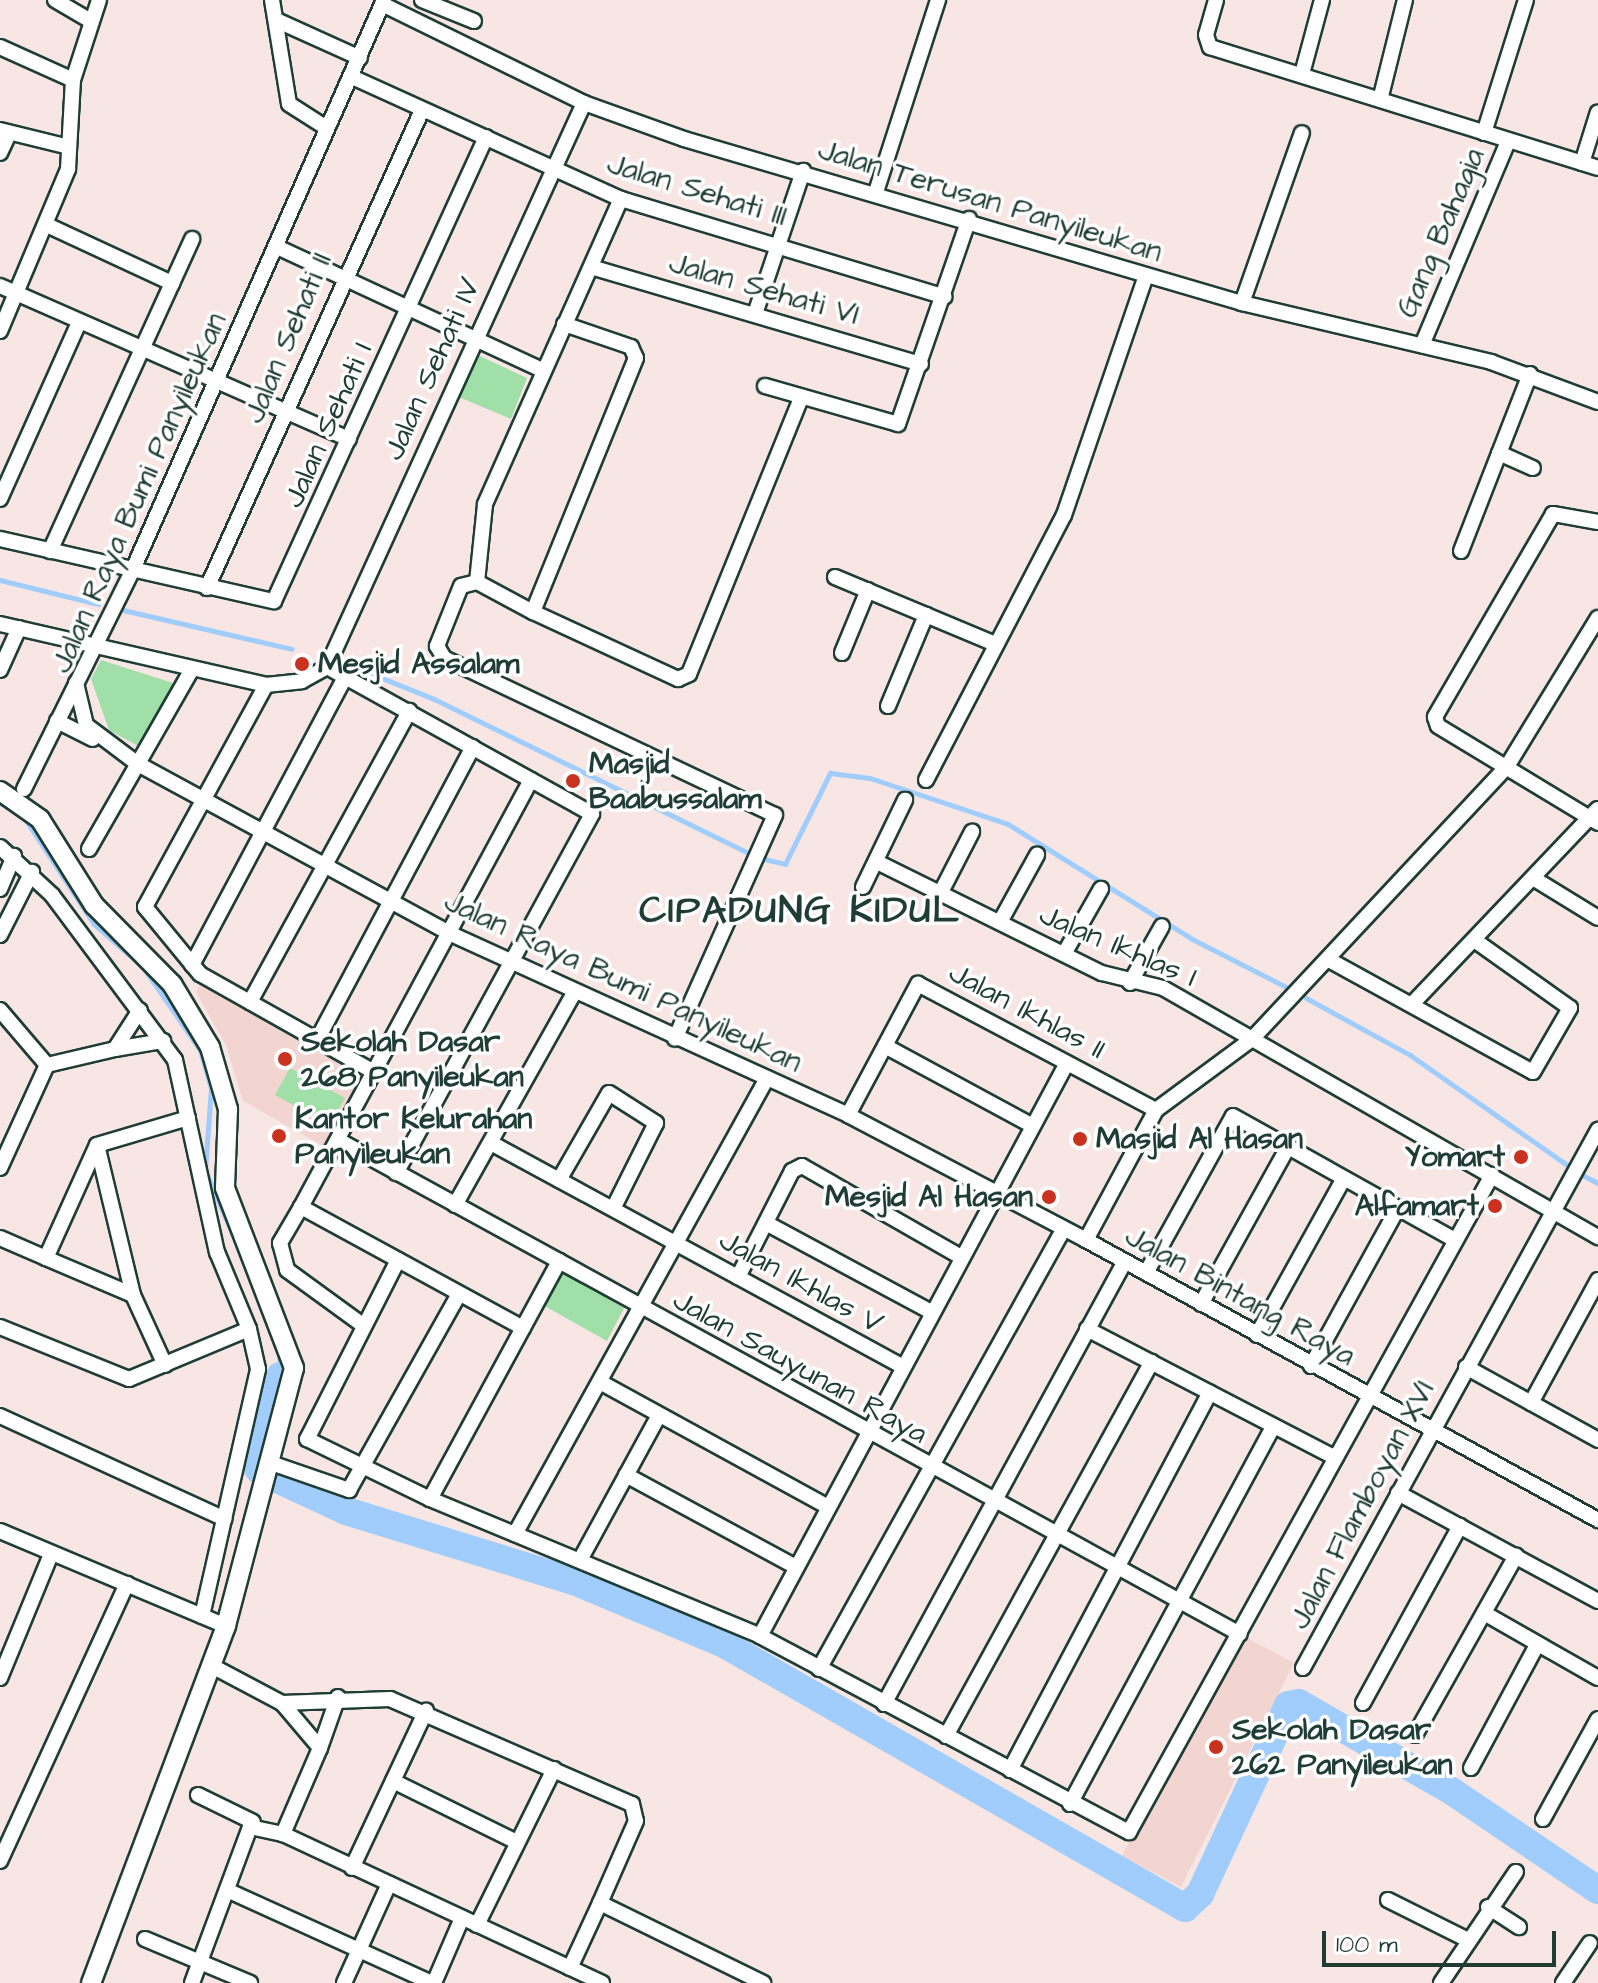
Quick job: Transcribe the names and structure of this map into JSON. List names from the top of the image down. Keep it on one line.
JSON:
{"streets":{"street":["Jalan Sehati III","Jalan Terusan Panyileukan","Gang Bahagia","Jalan Sehati VI","Jalan Sehati II","Jalan Sehati IV","Jalan Sehati I","Jalan Raya Bumi Panyileukan","Jalan Ikhlas I","Jalan Ikhlas II","Jalan Ikhlas V","Jalan Bintang Raya","Jalan Sauyunan Raya","Jalan Flamboyan XVI"]},"crossings":[["Jalan Sehati III","Jalan Sehati II"],["Jalan Sehati III","Jalan Sehati IV"],["Jalan Sehati III","Jalan Sehati I"],["Jalan Sehati III","Jalan Raya Bumi Panyileukan"],["Jalan Terusan Panyileukan","Gang Bahagia"],["Jalan Terusan Panyileukan","Jalan Sehati IV"],["Jalan Terusan Panyileukan","Jalan Raya Bumi Panyileukan"],["Jalan Sehati II","Jalan Sehati I"],["Jalan Sehati I","Jalan Raya Bumi Panyileukan"],["Jalan Raya Bumi Panyileukan","Jalan Ikhlas II"],["Jalan Raya Bumi Panyileukan","Jalan Bintang Raya"],["Jalan Bintang Raya","Jalan Flamboyan XVI"]],"districts":["CIPADUNG KIDUL"],"places":["Mesjid Assalam","Masjid Baabussalam","Sekolah Dasar 268 Panyileukan","Kantor Kelurahan Panyileukan","Masjid Al Hasan","Yomart","Mesjid Al Hasan","Alfamart","Sekolah Dasar 262 Panyileukan"],"scale_bar":"100 m"}
